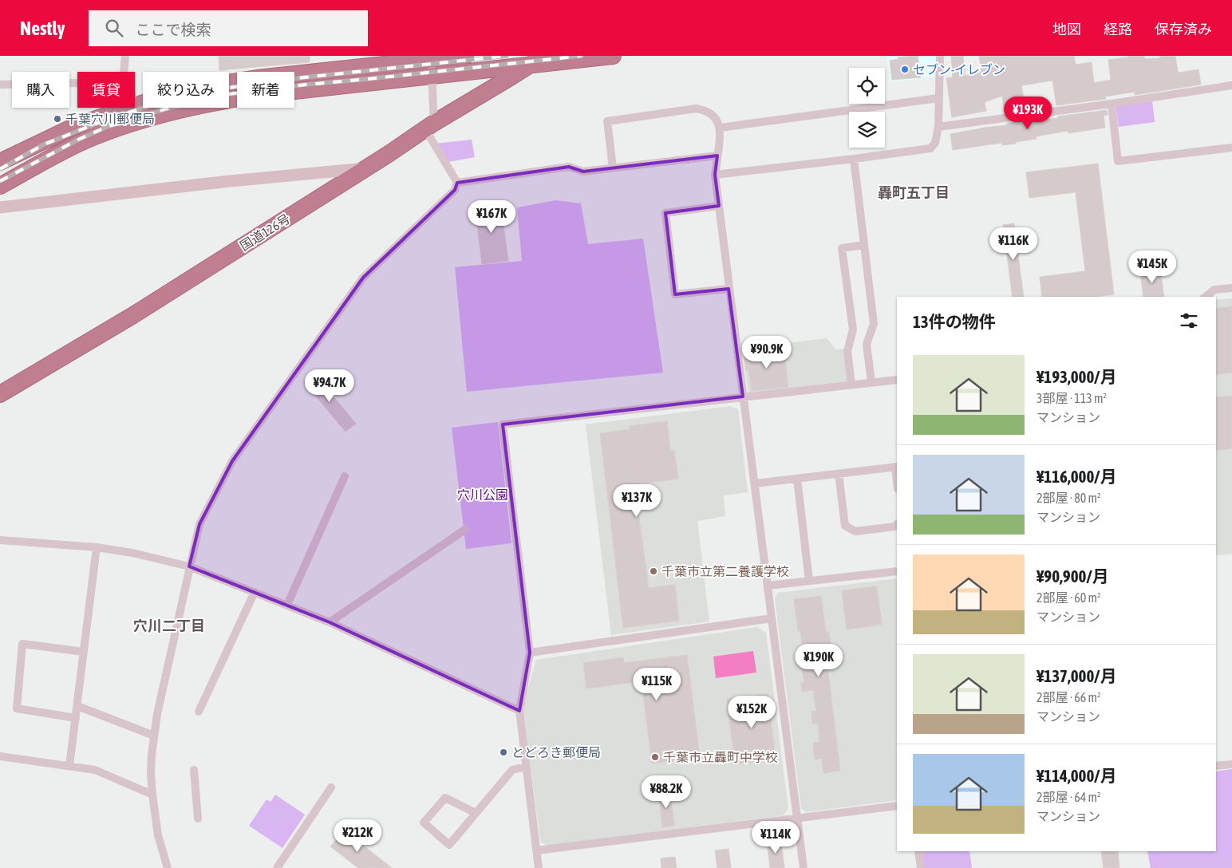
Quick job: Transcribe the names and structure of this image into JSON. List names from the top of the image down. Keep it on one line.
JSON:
{"streets":{"highway":["国道126号"]},"districts":["轟町五丁目","穴川二丁目"],"parks":["穴川公園"],"places":["セブン-イレブン","千葉穴川郵便局","千葉市立第二養護学校","とどろき郵便局","千葉市立轟町中学校"],"page":{"header":"Nestly","search":"ここで検索","nav":["地図","経路","保存済み"],"chip":["購入","賃貸","絞り込み","新着"],"price":["¥193K","¥167K","¥116K","¥145K","¥90.9K","¥94.7K","¥137K","¥190K","¥115K","¥152K","¥88.2K","¥212K","¥114K"],"heading":"13件の物件","list":[{"name":"¥193,000/月","note":"3部屋 · 113 m² · マンション"},{"name":"¥116,000/月","note":"2部屋 · 80 m² · マンション"},{"name":"¥90,900/月","note":"2部屋 · 60 m² · マンション"},{"name":"¥137,000/月","note":"2部屋 · 66 m² · マンション"},{"name":"¥114,000/月","note":"2部屋 · 64 m² · マンション"}]}}
